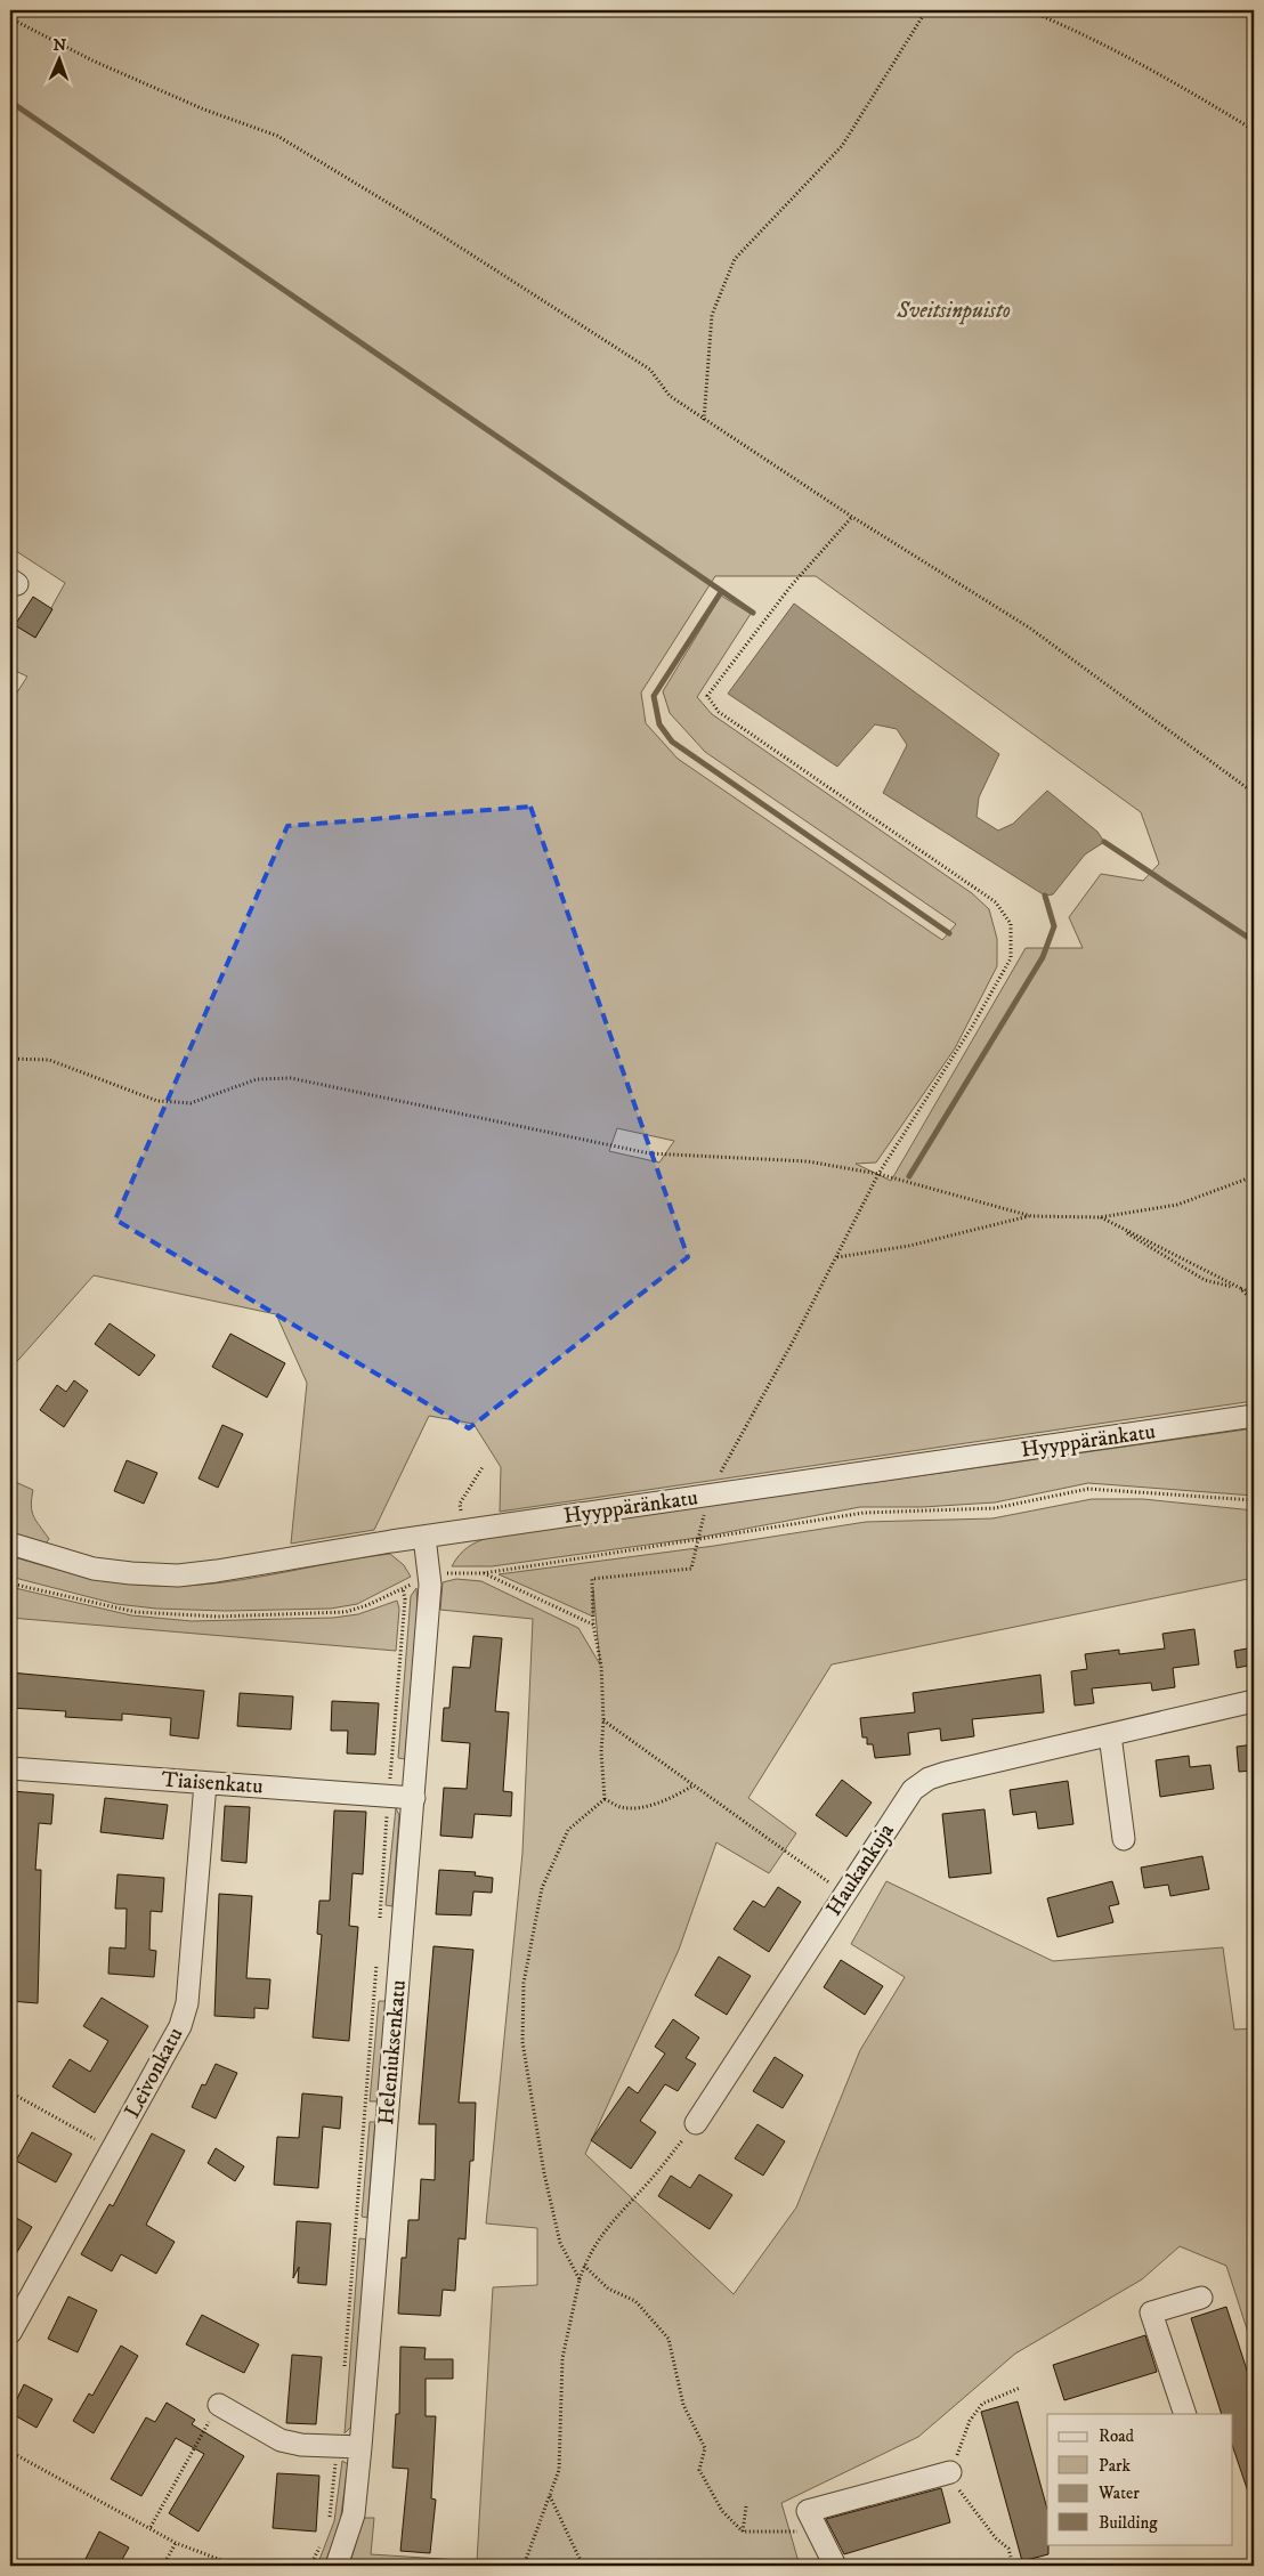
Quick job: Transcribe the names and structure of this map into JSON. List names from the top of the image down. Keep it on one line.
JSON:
{"streets":{"street":["Hyyppäränkatu","Tiaisenkatu","Haukankuja","Heleniuksenkatu","Leivonkatu"]},"crossings":[["Hyyppäränkatu","Heleniuksenkatu"],["Tiaisenkatu","Heleniuksenkatu"],["Tiaisenkatu","Leivonkatu"]],"parks":["Sveitsinpuisto"],"legend":["Road","Park","Water","Building"],"north":"top"}
